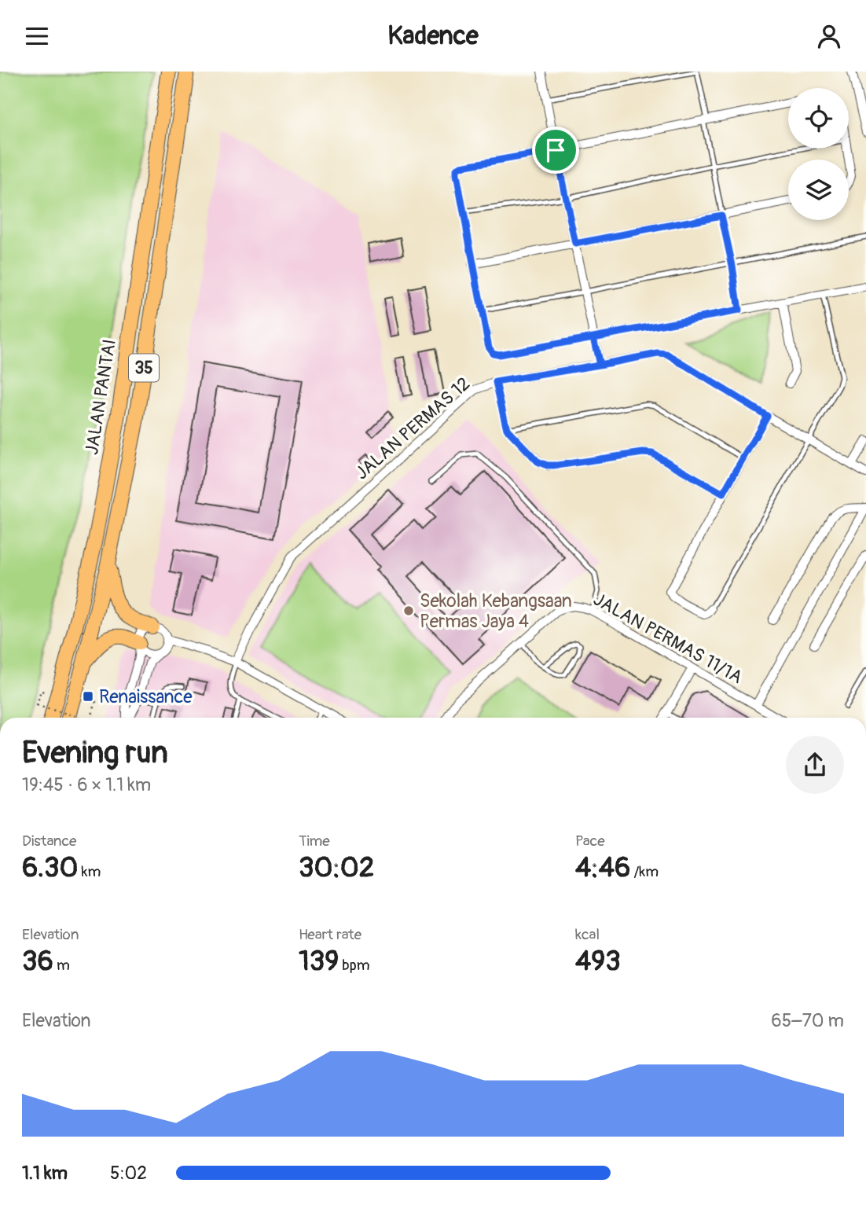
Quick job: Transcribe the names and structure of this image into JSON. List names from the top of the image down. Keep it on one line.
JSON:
{"streets":{"highway":["35","JALAN PANTAI"],"street":["JALAN PERMAS 12","JALAN PERMAS 11/1A"]},"places":{"other":["Sekolah Kebangsaan Permas Jaya 4"],"transit":["Renaissance"]},"page":{"header":"Kadence","heading":["Evening run","19:45 · 6 × 1.1 km"],"stats":[["Distance","6.30 km"],["Time","30:02"],["Pace","4:46 /km"],["Elevation","36 m"],["Heart rate","139 bpm"],["kcal","493"]],"chart":["Elevation","65–70 m"],"list":[{"name":"1.1 km","note":"5:02"}]}}
